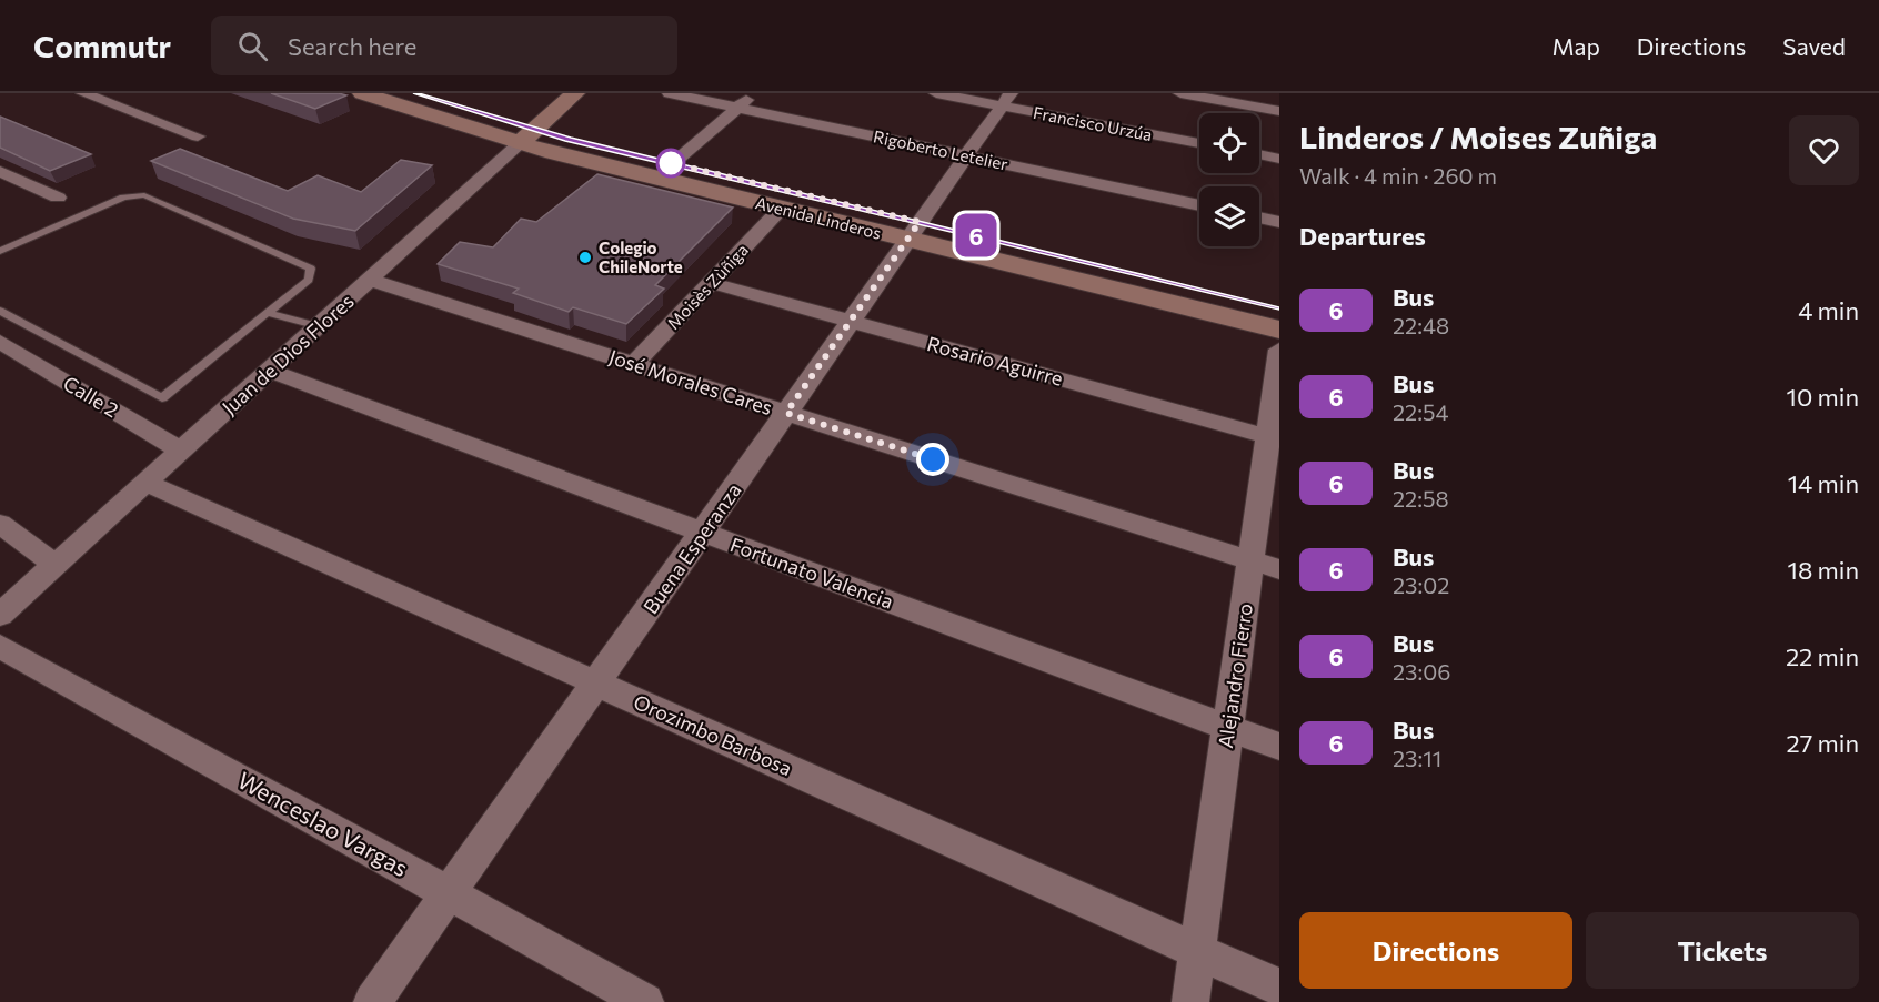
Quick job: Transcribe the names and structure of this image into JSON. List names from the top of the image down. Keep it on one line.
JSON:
{"streets":{"street":["Francisco Urzúa","Rigoberto Letelier","Avenida Linderos","Moisès Zùñiga","Juan de Dios Flores","Rosario Aguirre","José Morales Cares","Calle 2","Buena Esperanza","Fortunato Valencia","Alejandro Fierro","Orozimbo Barbosa","Wenceslao Vargas"]},"crossings":[["Francisco Urzúa","Buena Esperanza"],["Rigoberto Letelier","Buena Esperanza"],["Avenida Linderos","Moisès Zùñiga"],["Avenida Linderos","Juan de Dios Flores"],["Avenida Linderos","Buena Esperanza"],["Moisès Zùñiga","Rosario Aguirre"],["Moisès Zùñiga","José Morales Cares"],["Juan de Dios Flores","José Morales Cares"],["Juan de Dios Flores","Calle 2"],["Juan de Dios Flores","Fortunato Valencia"],["Juan de Dios Flores","Orozimbo Barbosa"],["Rosario Aguirre","Buena Esperanza"],["Rosario Aguirre","Alejandro Fierro"],["José Morales Cares","Buena Esperanza"],["José Morales Cares","Alejandro Fierro"],["Buena Esperanza","Fortunato Valencia"],["Buena Esperanza","Orozimbo Barbosa"],["Buena Esperanza","Wenceslao Vargas"],["Fortunato Valencia","Alejandro Fierro"],["Alejandro Fierro","Orozimbo Barbosa"]],"places":["Colegio ChileNorte"],"lines":["bus line 6"],"page":{"header":"Commutr","search":"Search here","nav":["Map","Directions","Saved"],"on_map":"6","heading":[["Linderos / Moises Zuñiga","Walk · 4 min · 260 m"],"Departures"],"list":[{"mark":"6","name":"Bus","note":"22:48","value":"4 min"},{"mark":"6","name":"Bus","note":"22:54","value":"10 min"},{"mark":"6","name":"Bus","note":"22:58","value":"14 min"},{"mark":"6","name":"Bus","note":"23:02","value":"18 min"},{"mark":"6","name":"Bus","note":"23:06","value":"22 min"},{"mark":"6","name":"Bus","note":"23:11","value":"27 min"}],"buttons":["Directions","Tickets"]}}
